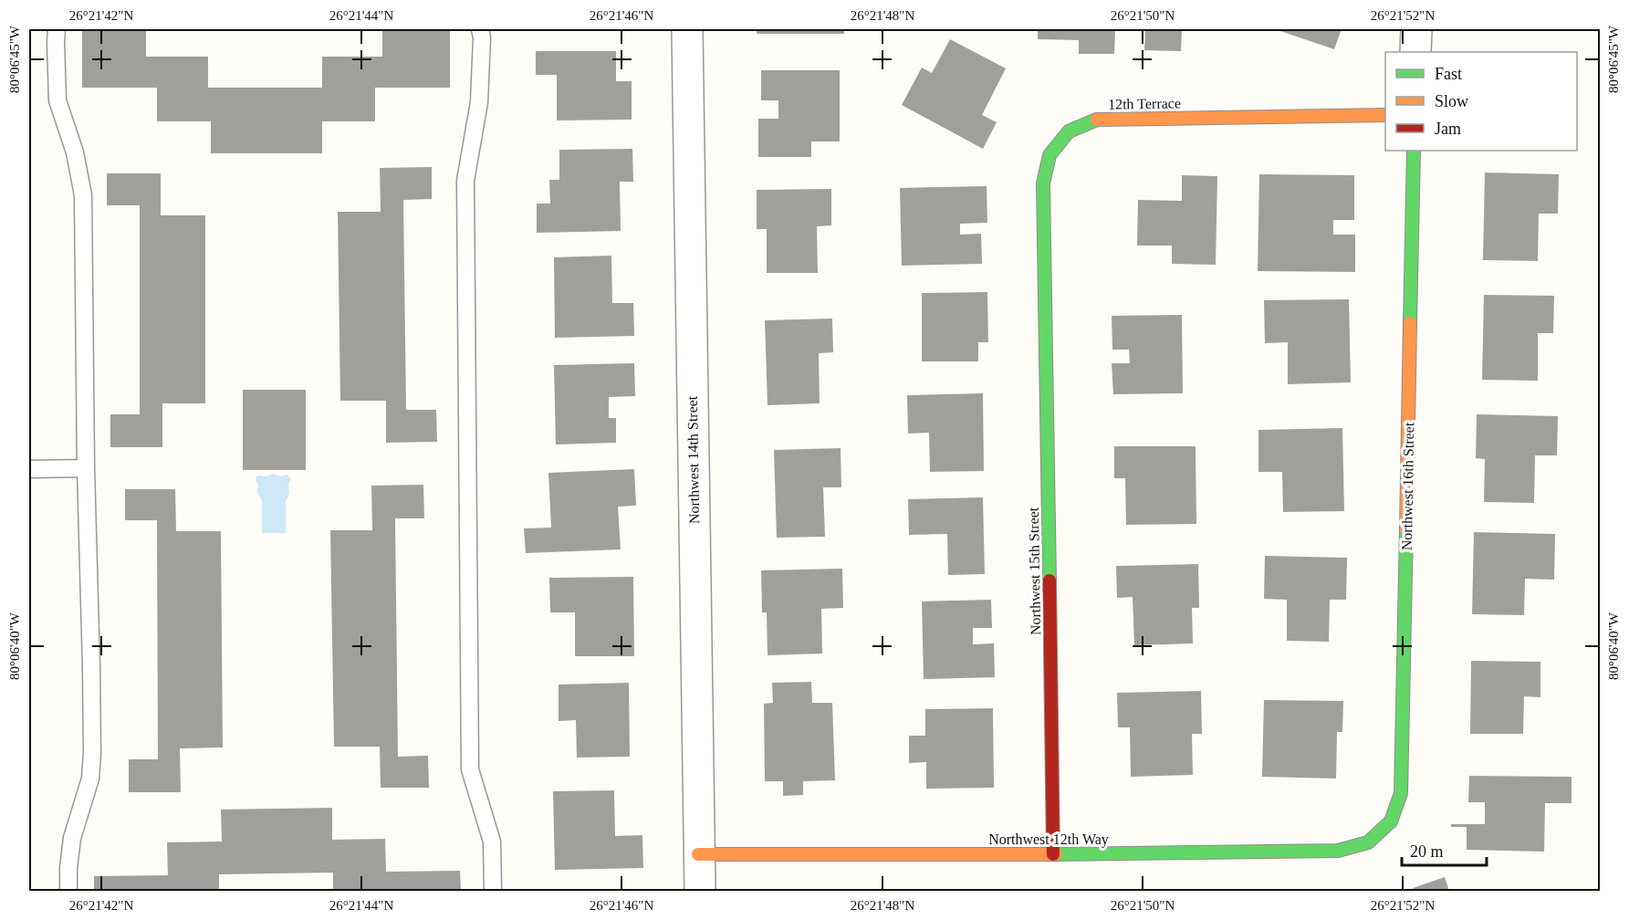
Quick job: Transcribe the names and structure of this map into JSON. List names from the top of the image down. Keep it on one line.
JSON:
{"streets":{"street":["12th Terrace","Northwest 14th Street","Northwest 16th Street","Northwest 15th Street","Northwest 12th Way"]},"crossings":[["12th Terrace","Northwest 15th Street"],["Northwest 14th Street","Northwest 12th Way"],["Northwest 16th Street","Northwest 12th Way"],["Northwest 15th Street","Northwest 12th Way"]],"legend":["Fast","Slow","Jam"],"scale_bar":"20 m","coordinates":["26°21'42\"N","26°21'44\"N","26°21'46\"N","26°21'48\"N","26°21'50\"N","26°21'52\"N","80°06'45\"W","80°06'40\"W"]}
